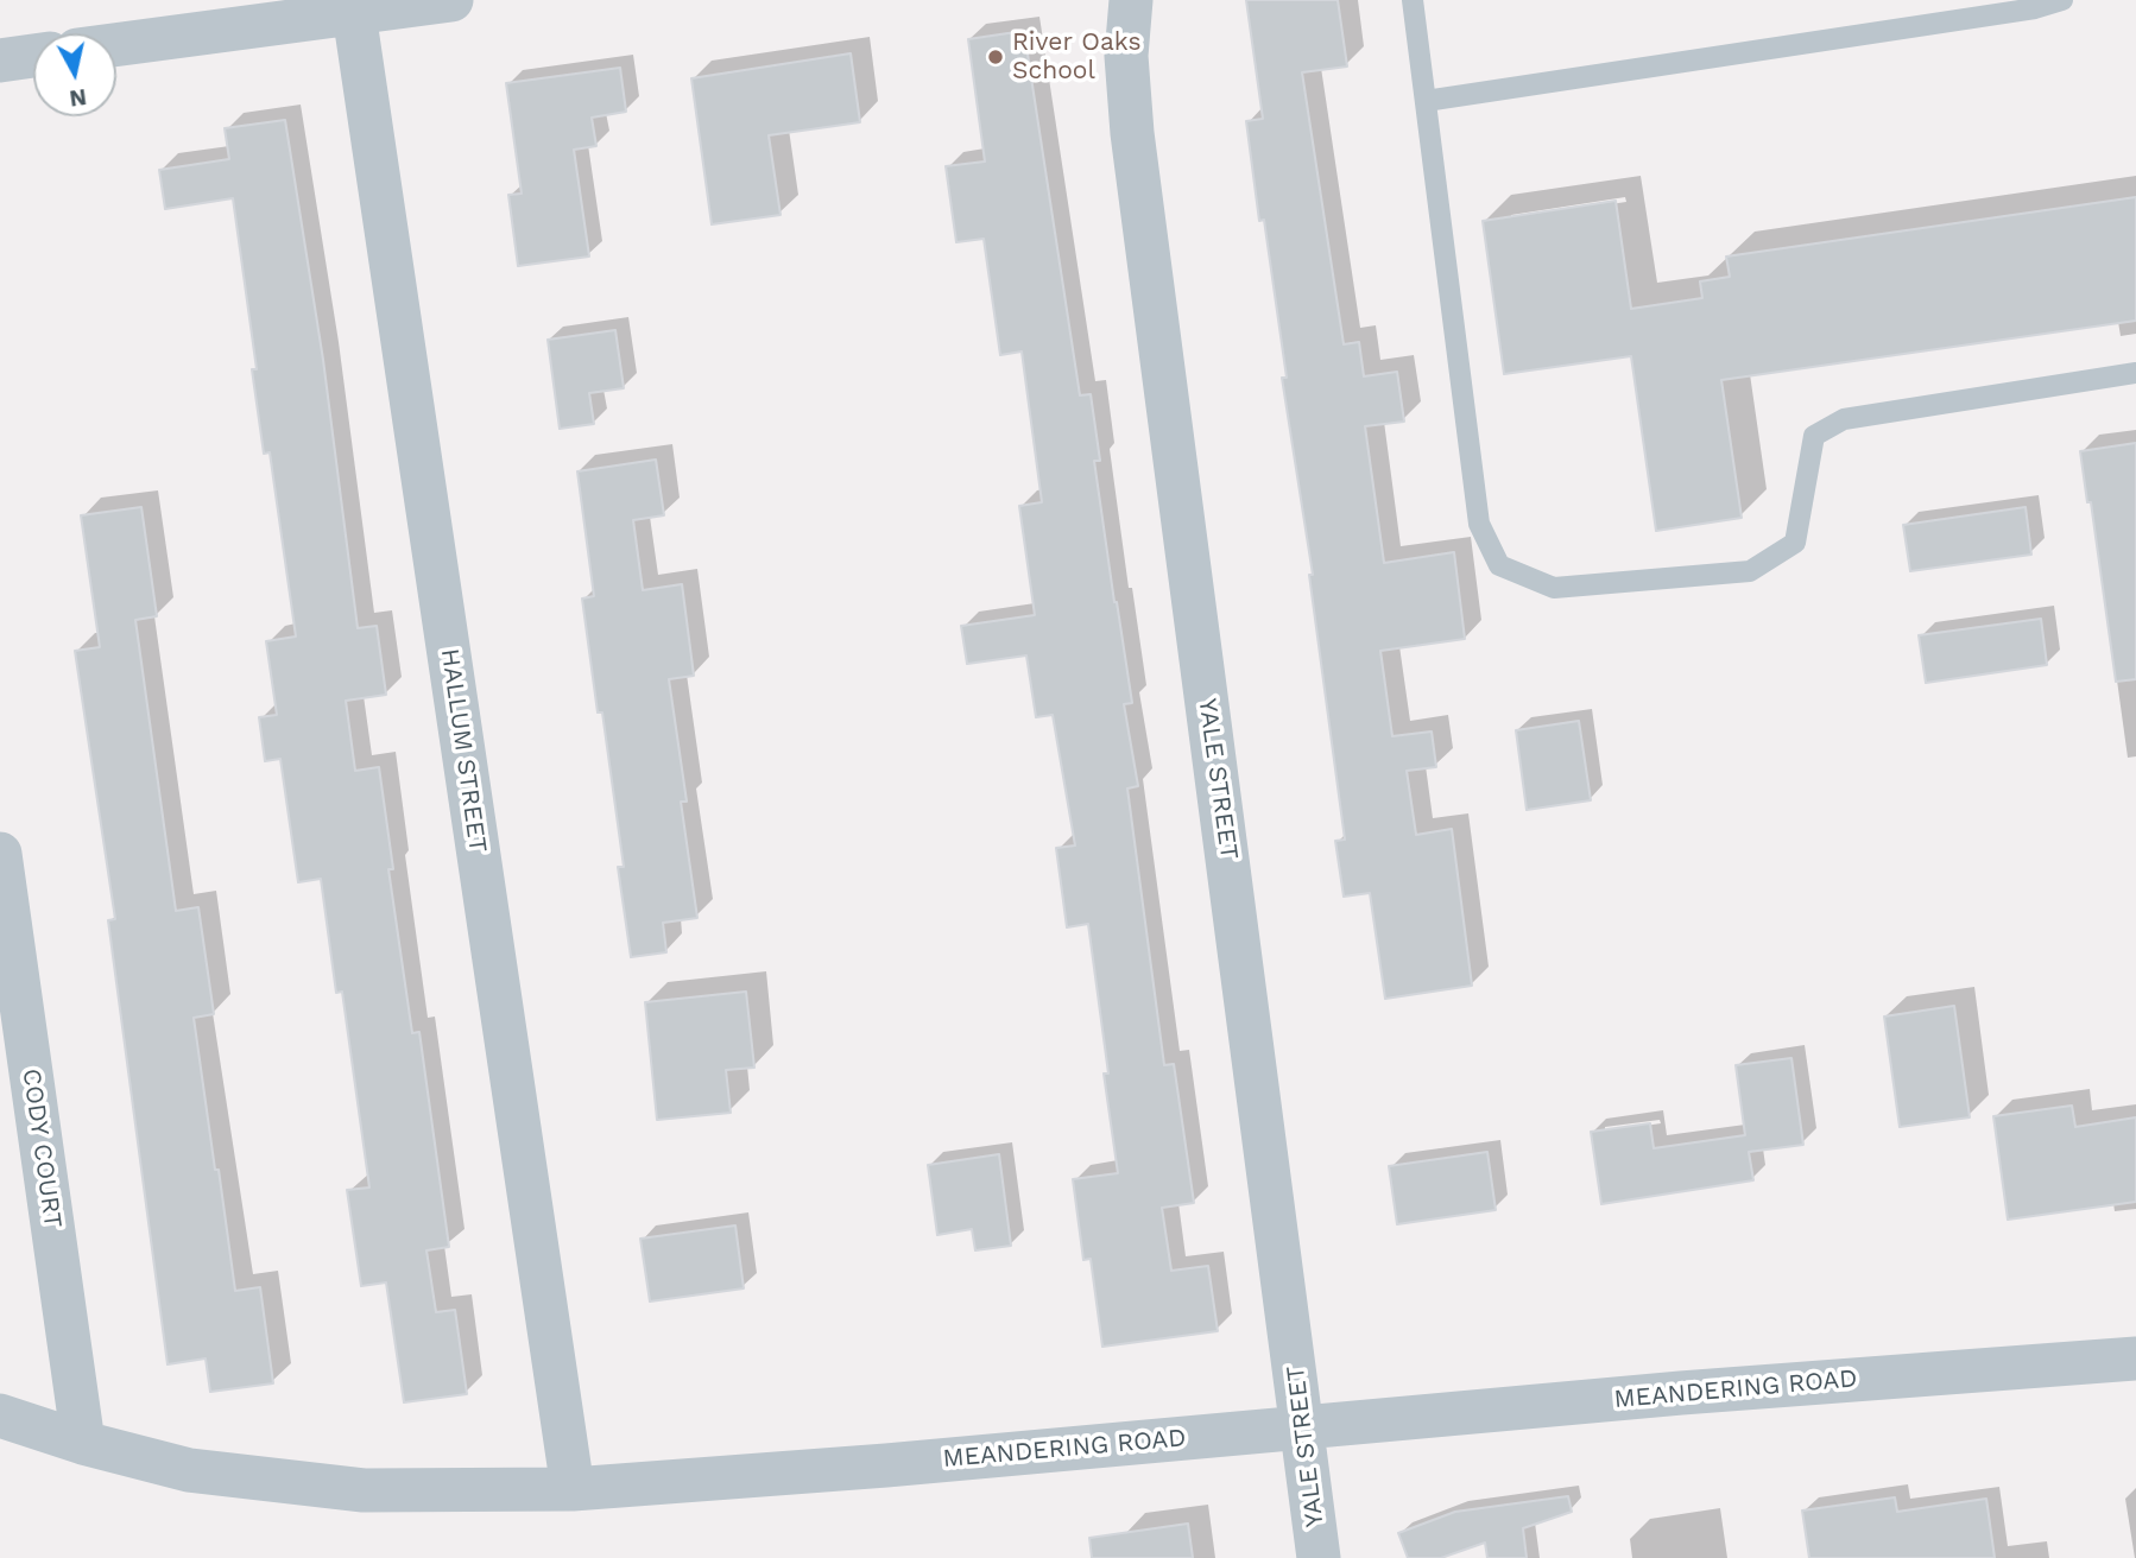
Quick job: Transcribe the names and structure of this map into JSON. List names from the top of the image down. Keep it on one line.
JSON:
{"streets":{"street":["HALLUM STREET","YALE STREET","CODY COURT","MEANDERING ROAD"]},"crossings":[["HALLUM STREET","MEANDERING ROAD"],["YALE STREET","MEANDERING ROAD"],["CODY COURT","MEANDERING ROAD"]],"places":["River Oaks School"],"north":"bottom"}
